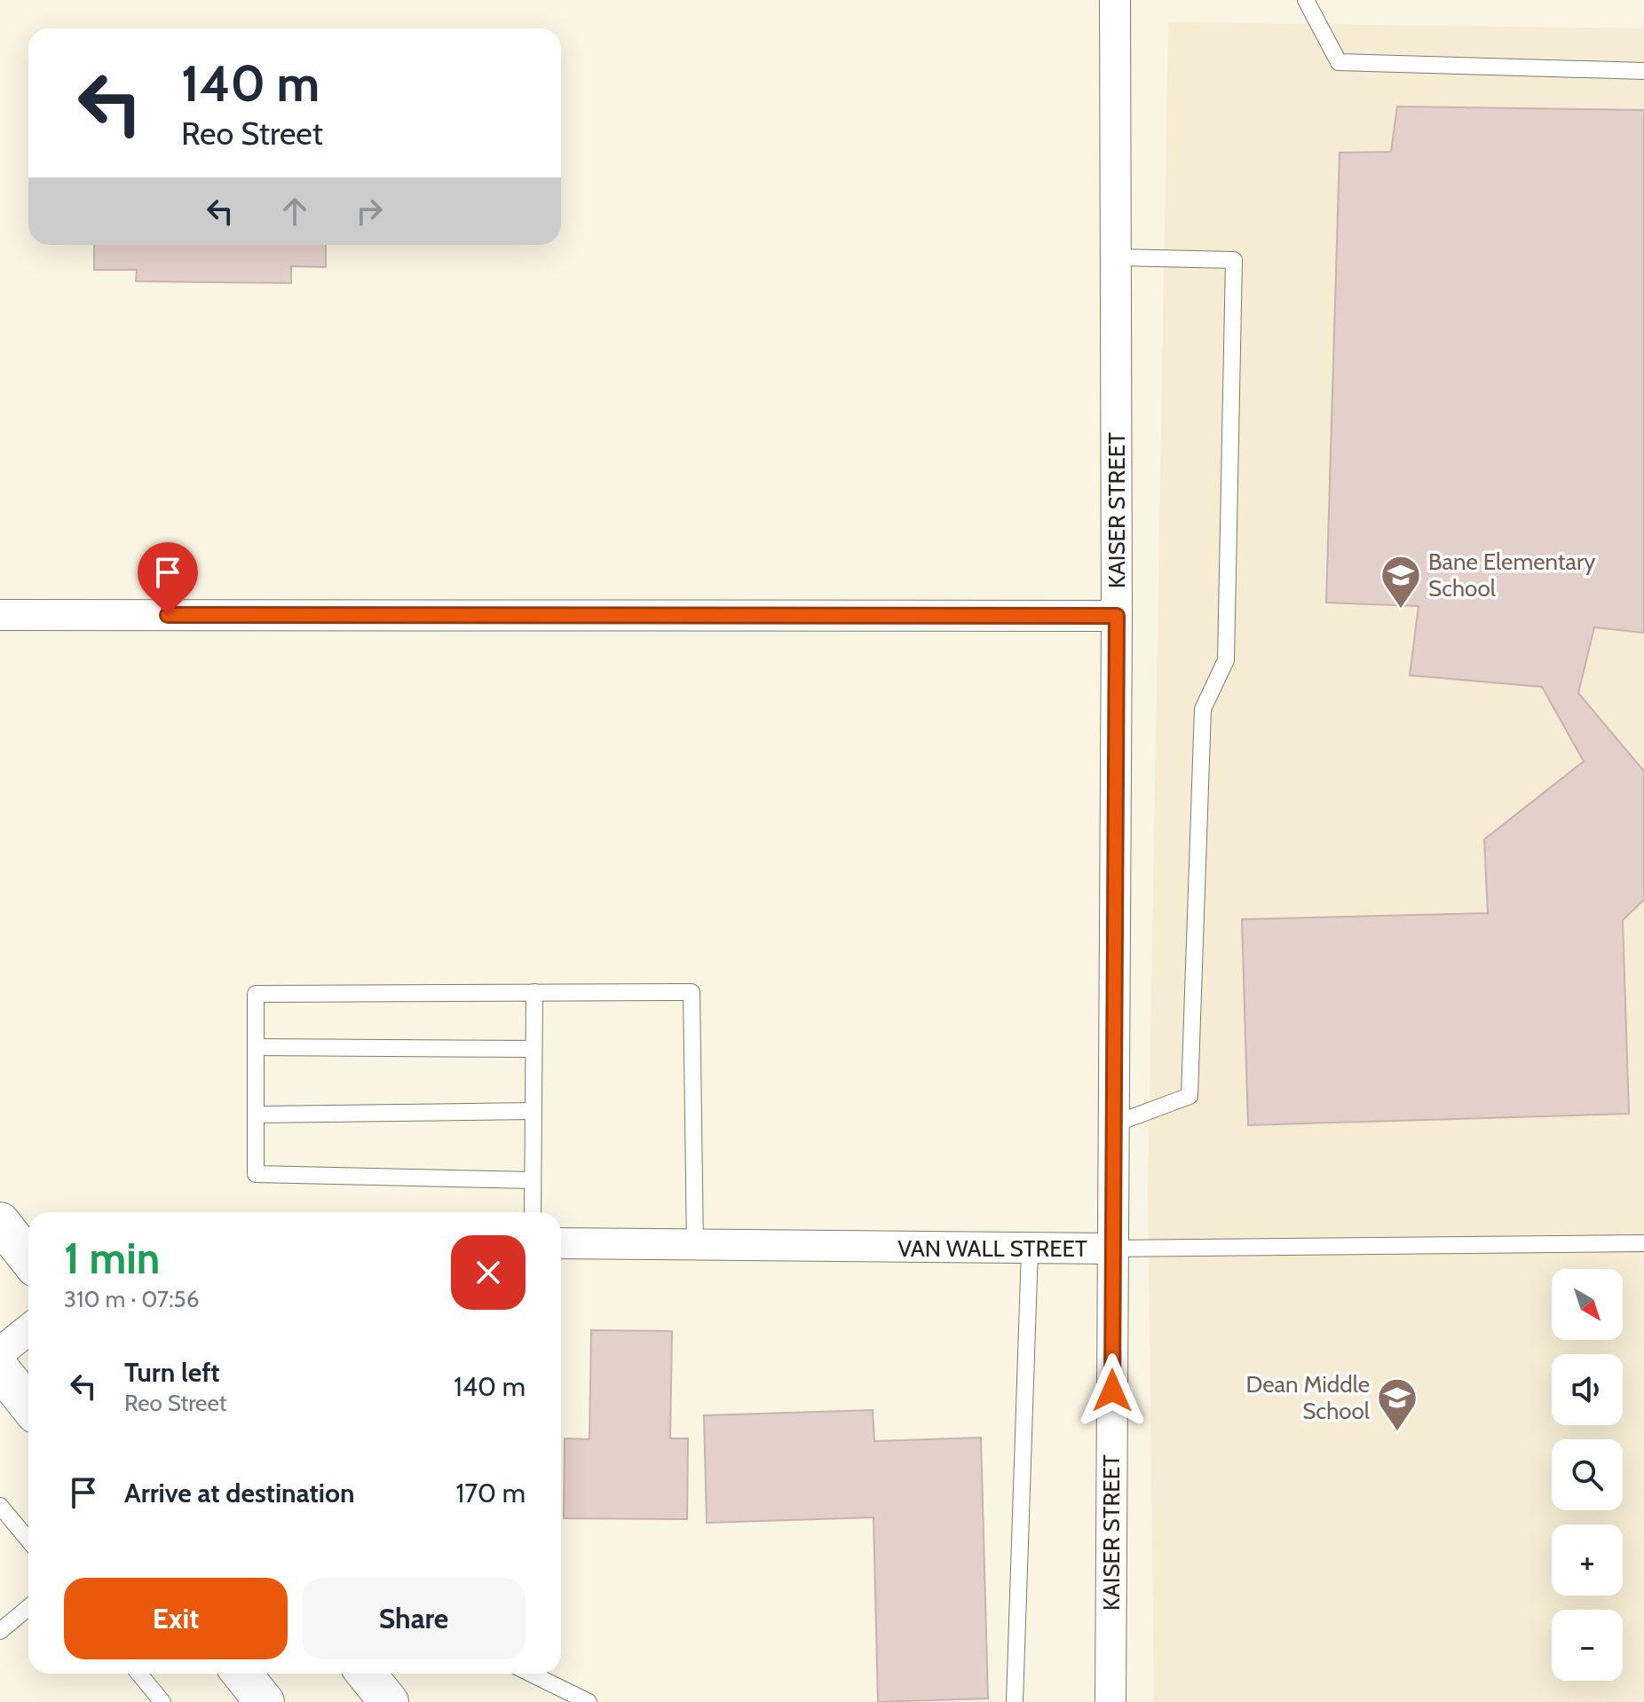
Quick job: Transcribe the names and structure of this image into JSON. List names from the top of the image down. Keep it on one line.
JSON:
{"streets":{"street":["KAISER STREET","VAN WALL STREET"]},"crossings":[["KAISER STREET","VAN WALL STREET"]],"places":{"school or university":["Bane Elementary School","Dean Middle School"]},"north":"bottom right","page":{"turn":["140 m","Reo Street"],"heading":["1 min","310 m · 07:56"],"map_buttons":["+","−"],"list":[{"name":"Turn left","note":"Reo Street","value":"140 m"},{"name":"Arrive at destination","value":"170 m"}],"buttons":["Exit","Share"]}}
